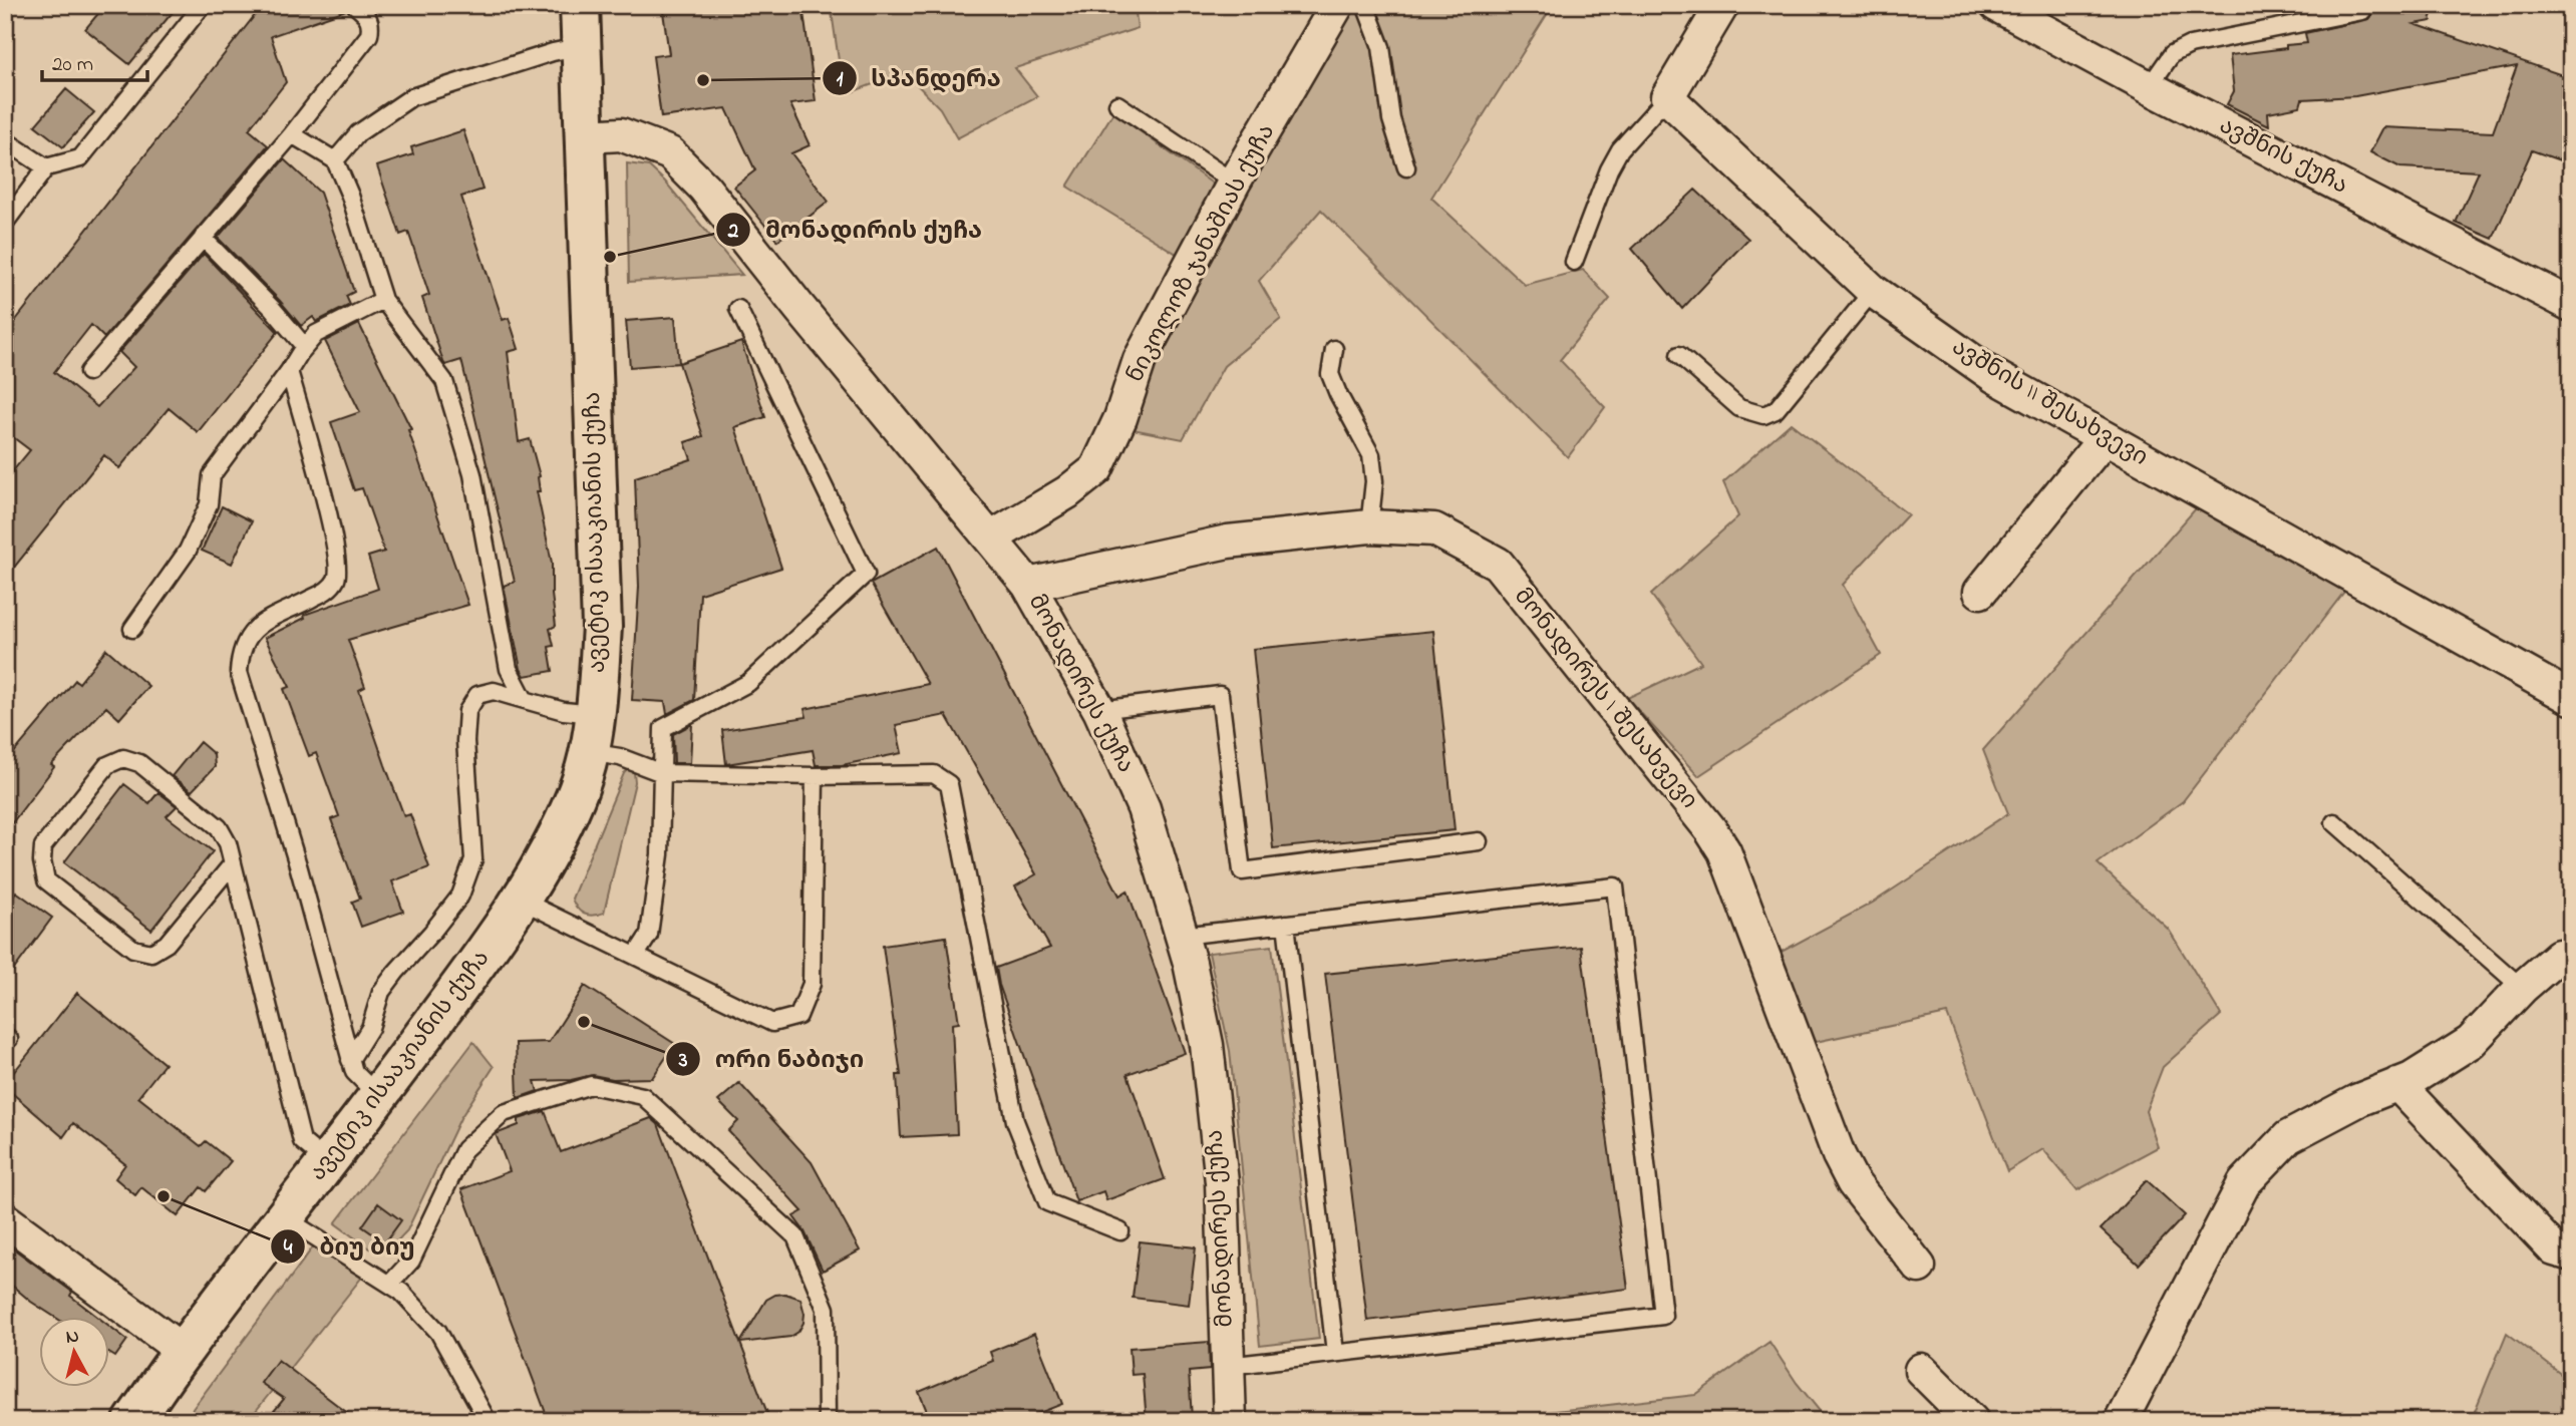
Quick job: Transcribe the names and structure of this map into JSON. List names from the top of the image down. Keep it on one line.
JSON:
{"streets":{"main road":["ავეტიკ ისააკიანის ქუჩა"],"street":["ავშნის ქუჩა","ნიკოლოზ ჯანაშიას ქუჩა","ავშნის II შესახვევი","მონადირეს ქუჩა","მონადირეს I შესახვევი"]},"crossings":[["ნიკოლოზ ჯანაშიას ქუჩა","მონადირეს ქუჩა"],["ავეტიკ ისააკიანის ქუჩა","მონადირეს ქუჩა"],["მონადირეს ქუჩა","მონადირეს I შესახვევი"]],"places":["სპანდერა","მონადირის ქუჩა","ორი ნაბიჯი","ბიუ ბიუ"],"scale_bar":"20 m","north":"top"}
